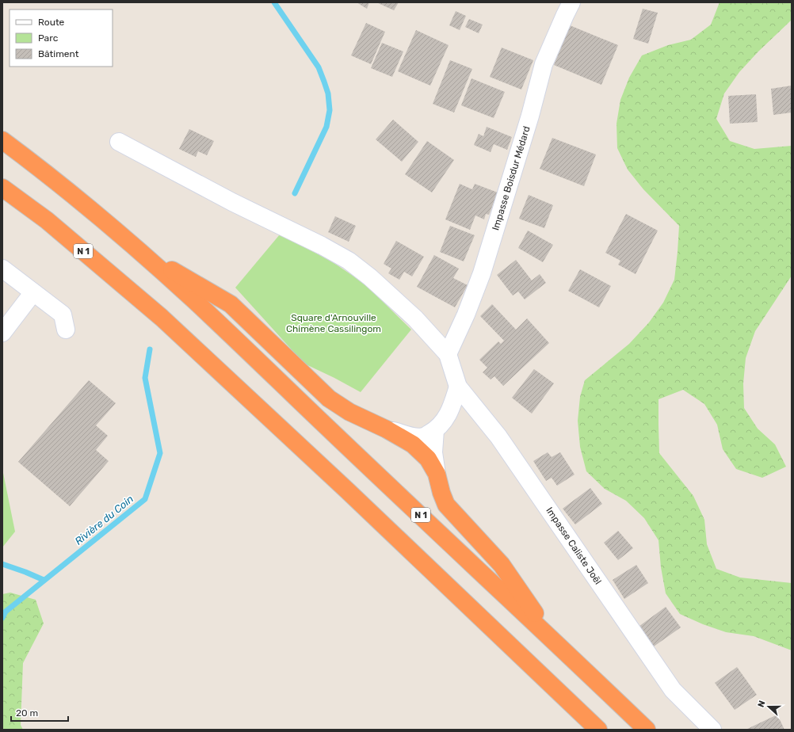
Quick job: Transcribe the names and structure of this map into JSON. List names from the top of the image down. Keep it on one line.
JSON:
{"streets":{"highway":["N 1"],"street":["Impasse Boisdur Médard","Impasse Caliste Joël"]},"crossings":[["Impasse Boisdur Médard","Impasse Caliste Joël"]],"water":["Rivière du Coin"],"parks":["Square d'Arnouville Chimène Cassilingom"],"legend":["Route","Parc","Bâtiment"],"scale_bar":"20 m","north":"left"}
